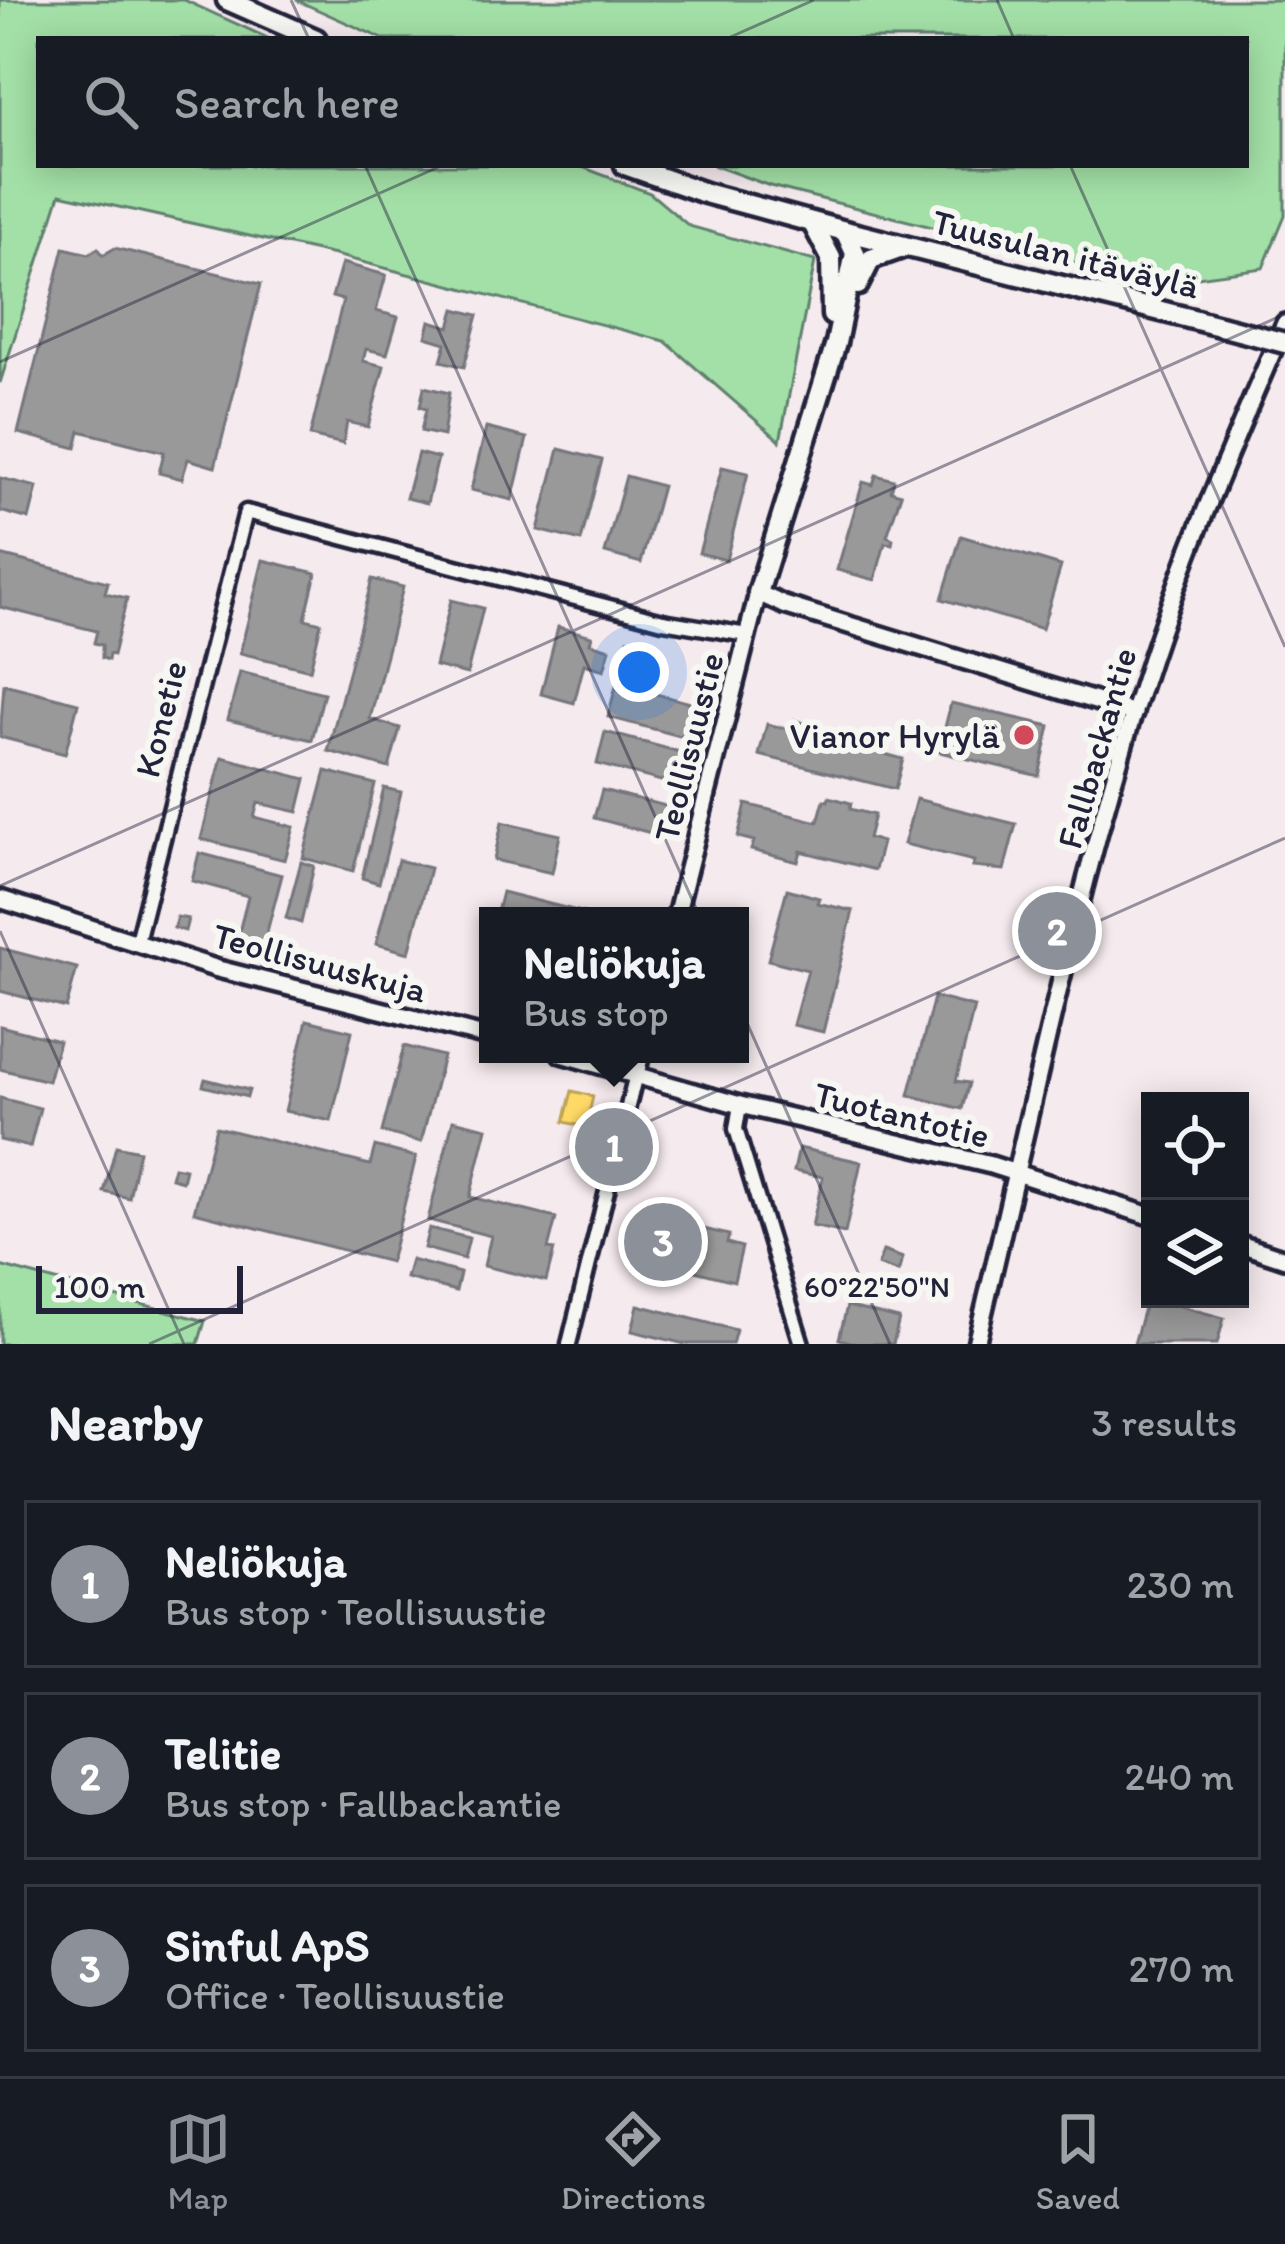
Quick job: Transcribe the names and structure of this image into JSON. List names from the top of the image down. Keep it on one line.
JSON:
{"streets":{"main road":["Tuusulan itäväylä"],"street":["Konetie","Teollisuustie","Fallbackantie","Teollisuuskuja","Tuotantotie"]},"crossings":[["Konetie","Teollisuustie"],["Konetie","Teollisuuskuja"],["Fallbackantie","Tuotantotie"]],"places":["Vianor Hyrylä"],"scale_bar":"100 m","page":{"search":"Search here","pins":["2","1","3"],"popup":["Neliökuja","Bus stop"],"scale":"100 m","heading":["Nearby","3 results"],"list":[{"mark":"1","name":"Neliökuja","note":"Bus stop · Teollisuustie","value":"230 m"},{"mark":"2","name":"Telitie","note":"Bus stop · Fallbackantie","value":"240 m"},{"mark":"3","name":"Sinful ApS","note":"Office · Teollisuustie","value":"270 m"}],"nav":["Map","Directions","Saved"]},"coordinates":["60°22'50\"N"]}
